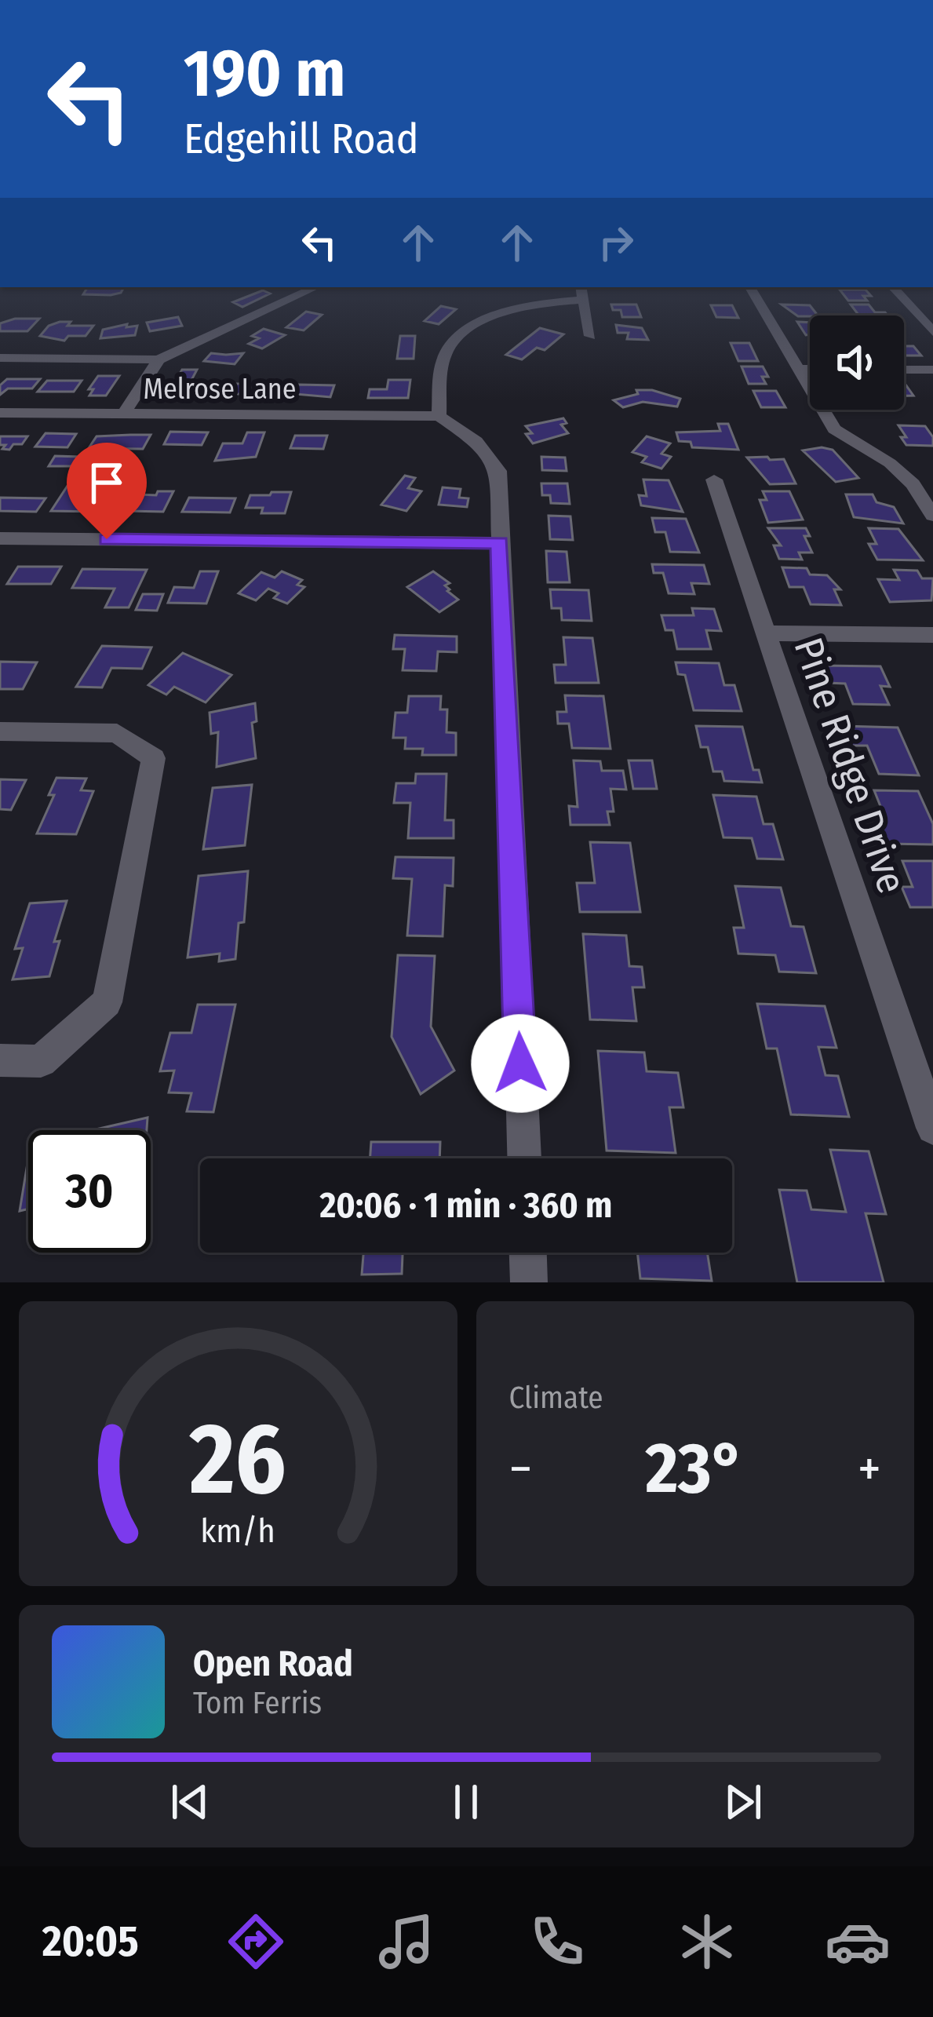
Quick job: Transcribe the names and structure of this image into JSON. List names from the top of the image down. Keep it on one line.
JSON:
{"streets":{"street":["Melrose Lane","Pine Ridge Drive"]},"page":{"turn":["190 m","Edgehill Road"],"limit":"30","trip":"20:06 · 1 min · 360 m","tile":"Climate","heat":["−","23°","+"],"song":["Open Road","Tom Ferris"],"tabs":"20:05","gauge":["26","km/h"]}}
